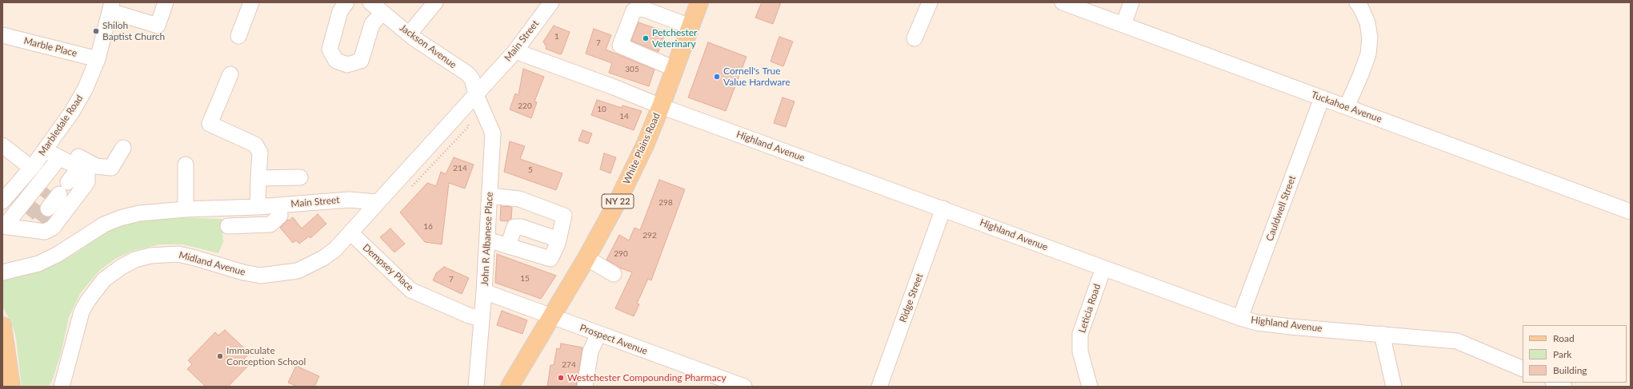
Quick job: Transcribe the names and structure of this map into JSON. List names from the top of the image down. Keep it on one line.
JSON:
{"streets":{"main road":["White Plains Road","NY 22"],"street":["Main Street","Jackson Avenue","Marble Place","Tuckahoe Avenue","Marbledale Road","Highland Avenue","Cauldwell Street","John R Albanese Place","Midland Avenue","Dempsey Place","Ridge Street","Leticia Road","Prospect Avenue"]},"crossings":[["Main Street","Jackson Avenue"],["Main Street","Highland Avenue"],["Main Street","John R Albanese Place"],["Main Street","Midland Avenue"],["Jackson Avenue","John R Albanese Place"],["Marble Place","Marbledale Road"],["Tuckahoe Avenue","Cauldwell Street"],["Highland Avenue","White Plains Road"],["Highland Avenue","Cauldwell Street"],["Highland Avenue","Ridge Street"],["Highland Avenue","Leticia Road"],["White Plains Road","Prospect Avenue"],["John R Albanese Place","Dempsey Place"],["John R Albanese Place","Prospect Avenue"],["Midland Avenue","Dempsey Place"]],"places":["Shiloh Baptist Church","Petchester Veterinary","Cornell's True Value Hardware","Immaculate Conception School","Westchester Compounding Pharmacy"],"house_numbers":["1","7","305","220","10","14","214","5","298","16","292","290","15","7","274"],"legend":["Road","Park","Building"]}
